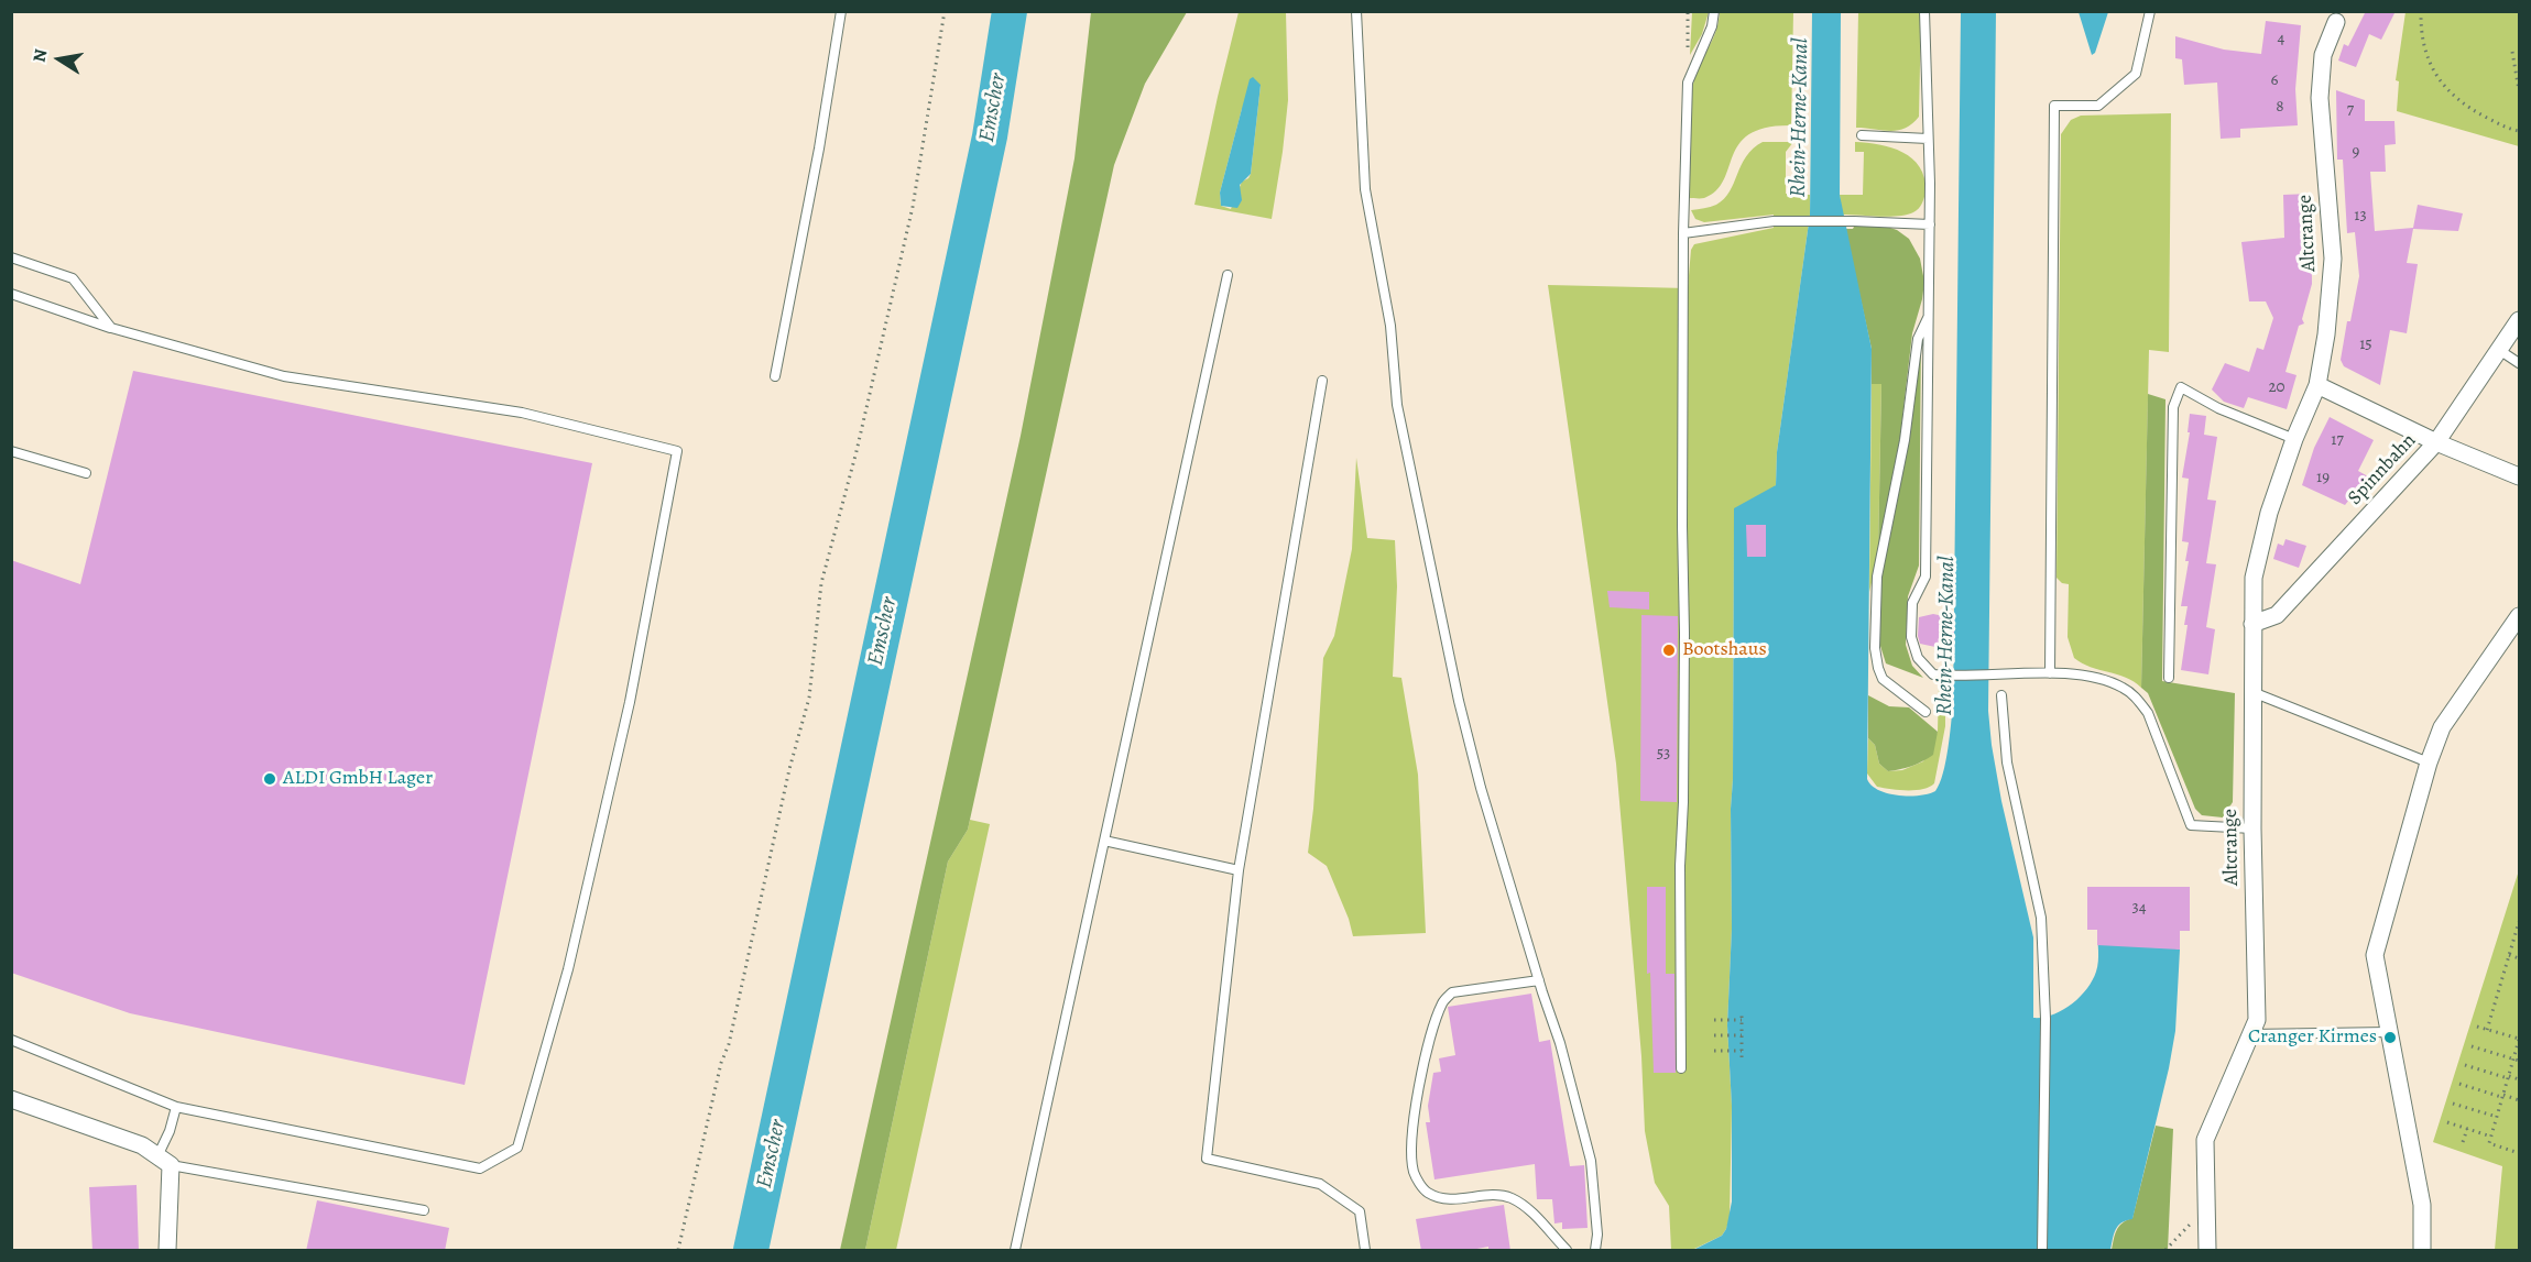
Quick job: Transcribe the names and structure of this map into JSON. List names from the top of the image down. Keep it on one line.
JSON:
{"streets":{"street":["Altcrange","Spinnbahn"]},"crossings":[["Altcrange","Spinnbahn"]],"water":["Emscher","Rhein-Herne-Kanal"],"places":["Bootshaus","ALDI GmbH Lager","Cranger Kirmes"],"house_numbers":["4","6","8","7","9","13","15","20","17","19","53","34"],"north":"left"}
